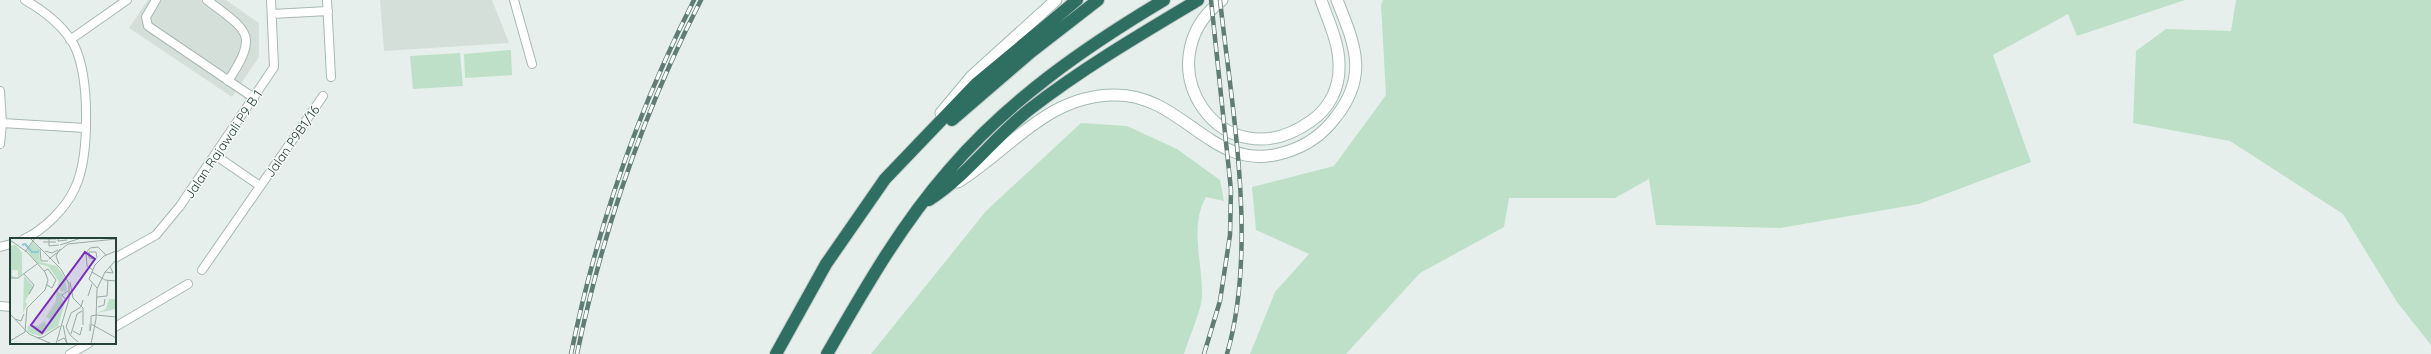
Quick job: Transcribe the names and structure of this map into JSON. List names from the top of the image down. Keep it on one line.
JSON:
{"streets":{"street":["Jalan P9B1/16","Jalan Rajawali P9 B 1"]},"crossings":[["Jalan P9B1/16","Jalan Rajawali P9 B 1"]]}
